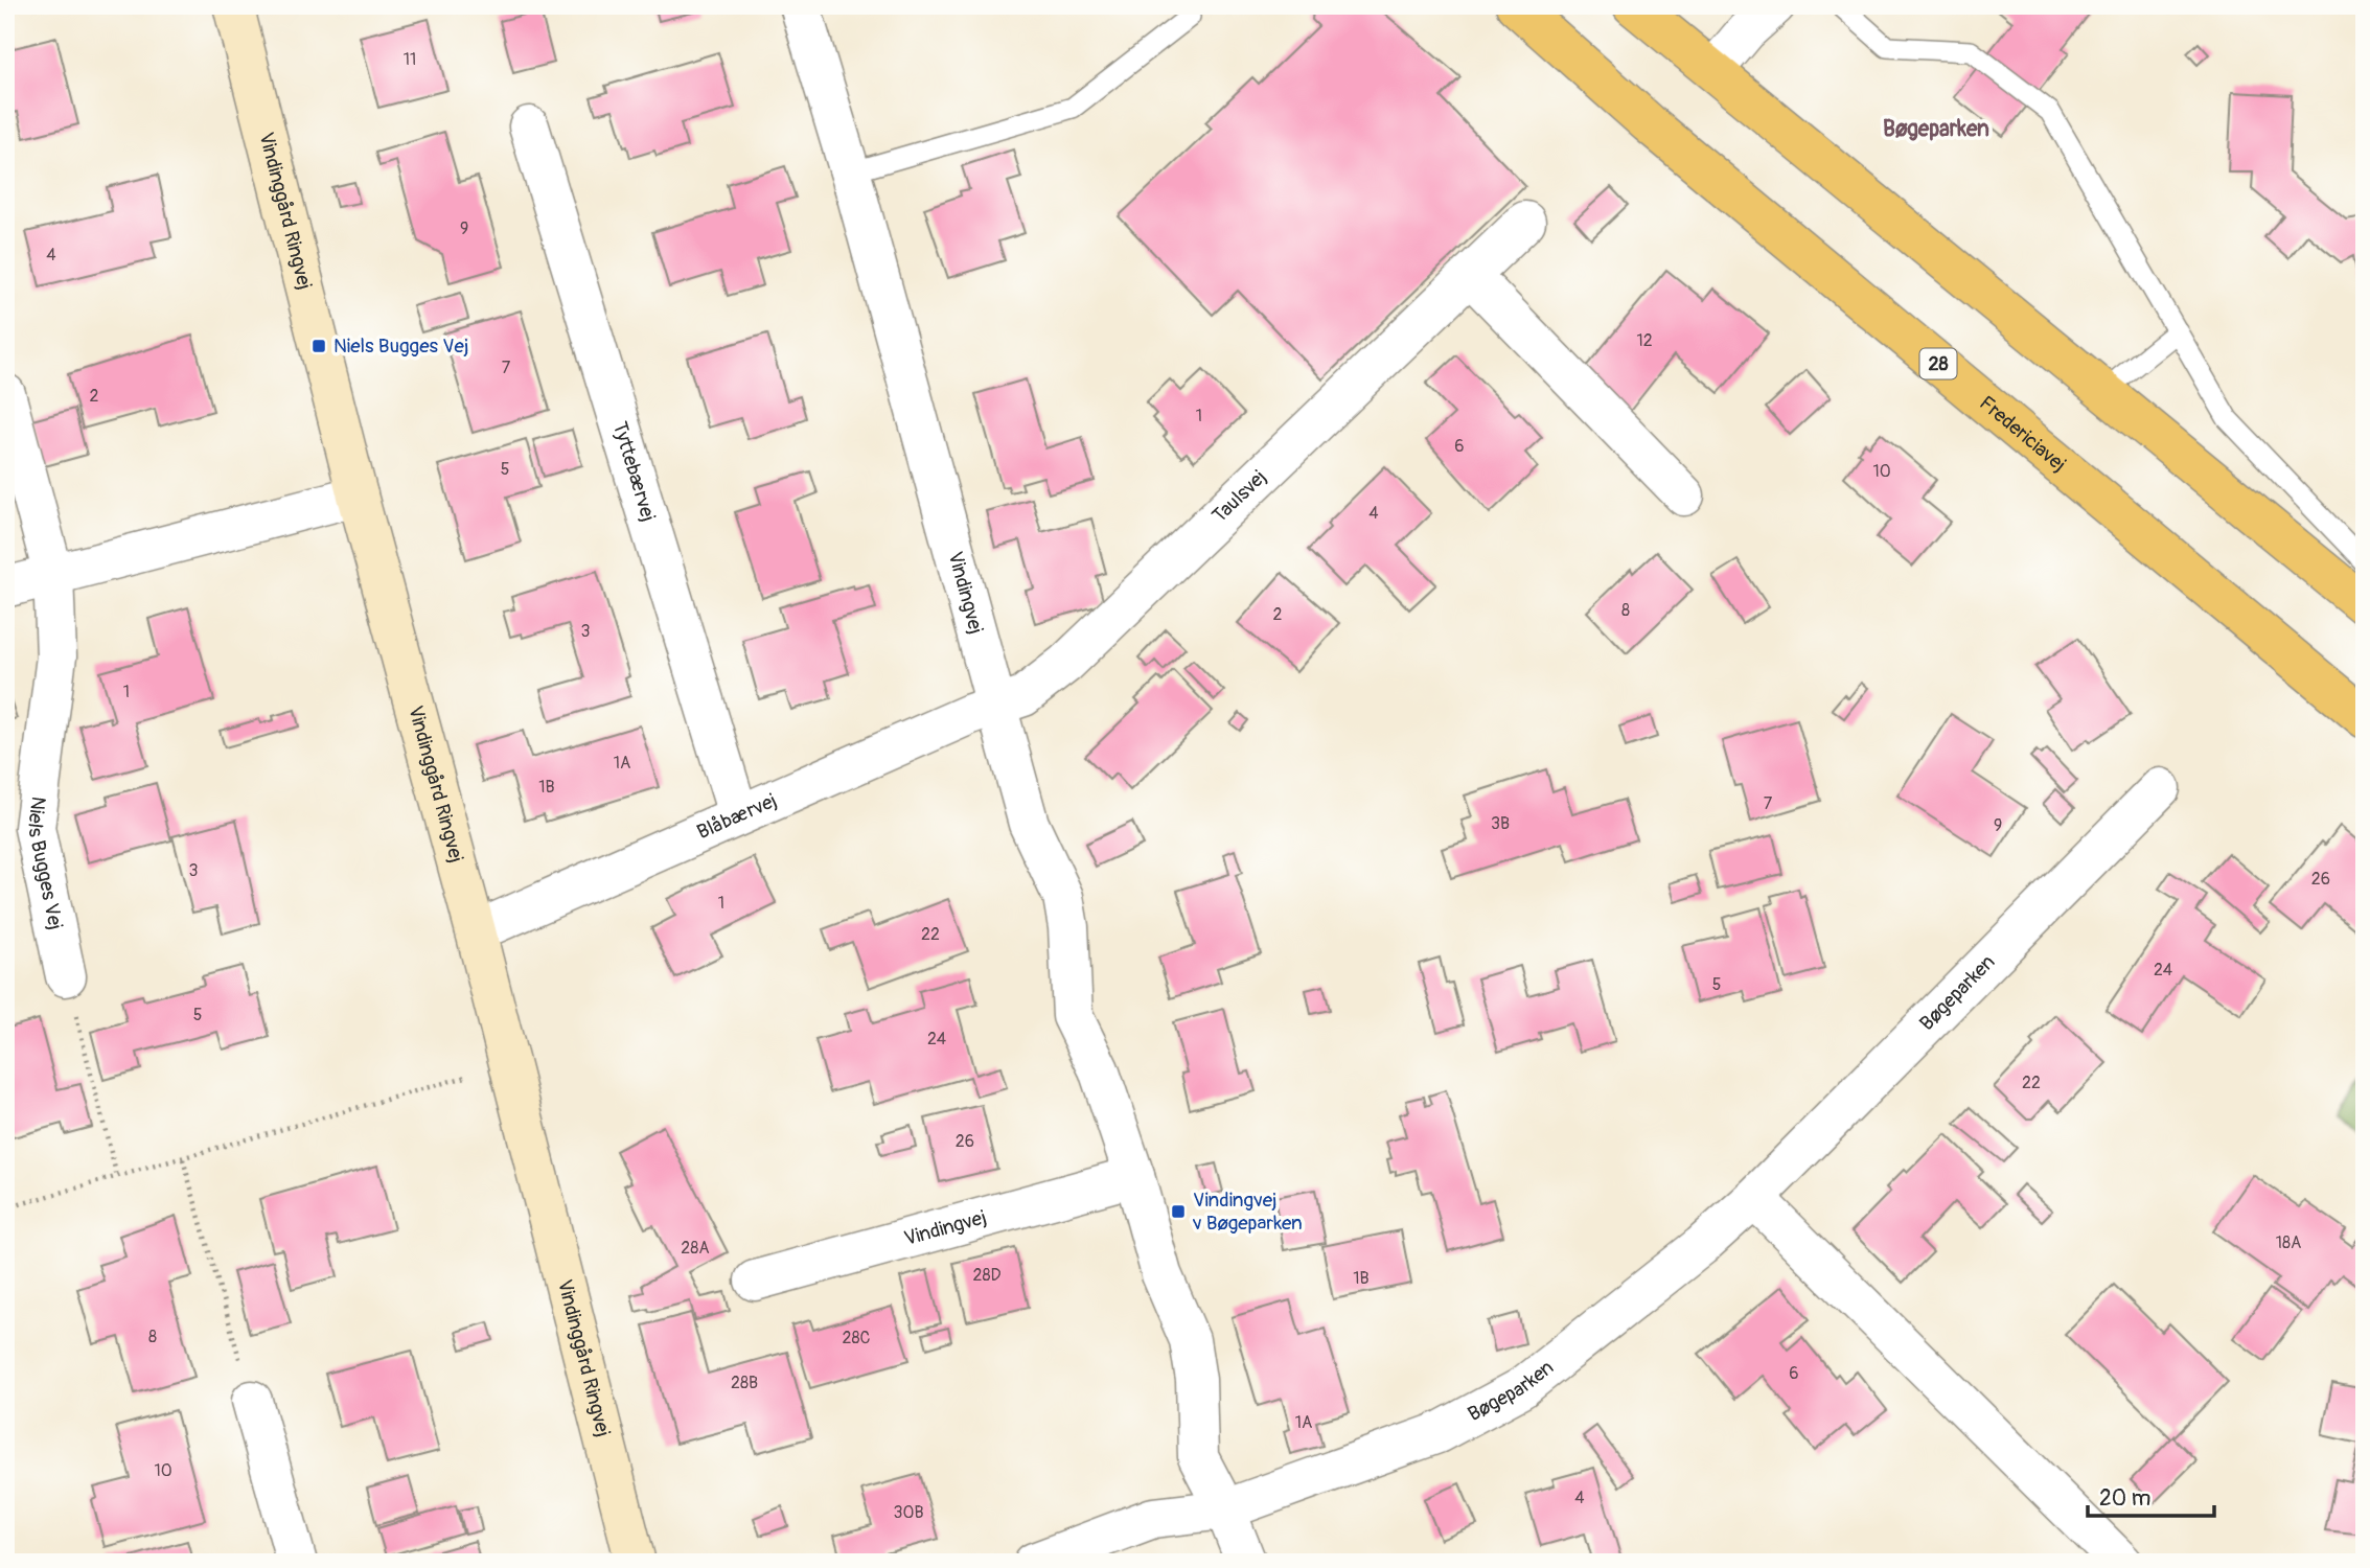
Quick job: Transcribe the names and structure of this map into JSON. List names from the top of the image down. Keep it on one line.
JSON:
{"streets":{"main road":["28","Fredericiavej"],"street":["Vindinggård Ringvej","Tyttebærvej","Taulsvej","Vindingvej","Blåbærvej","Niels Bugges Vej","Bøgeparken"]},"crossings":[["Vindinggård Ringvej","Blåbærvej"],["Tyttebærvej","Blåbærvej"],["Taulsvej","Vindingvej"],["Taulsvej","Blåbærvej"],["Vindingvej","Blåbærvej"],["Vindingvej","Bøgeparken"]],"districts":["Bøgeparken"],"places":{"transit":["Niels Bugges Vej","Vindingvej v Bøgeparken"]},"house_numbers":["11","9","4","12","7","2","1","6","5","10","4","8","2","3","1","1A","1B","7","3B","9","3","26","1","22","24","5","5","24","22","26","18A","28A","28D","1B","8","28C","6","28B","1A","10","4","30B"],"scale_bar":"20 m"}
